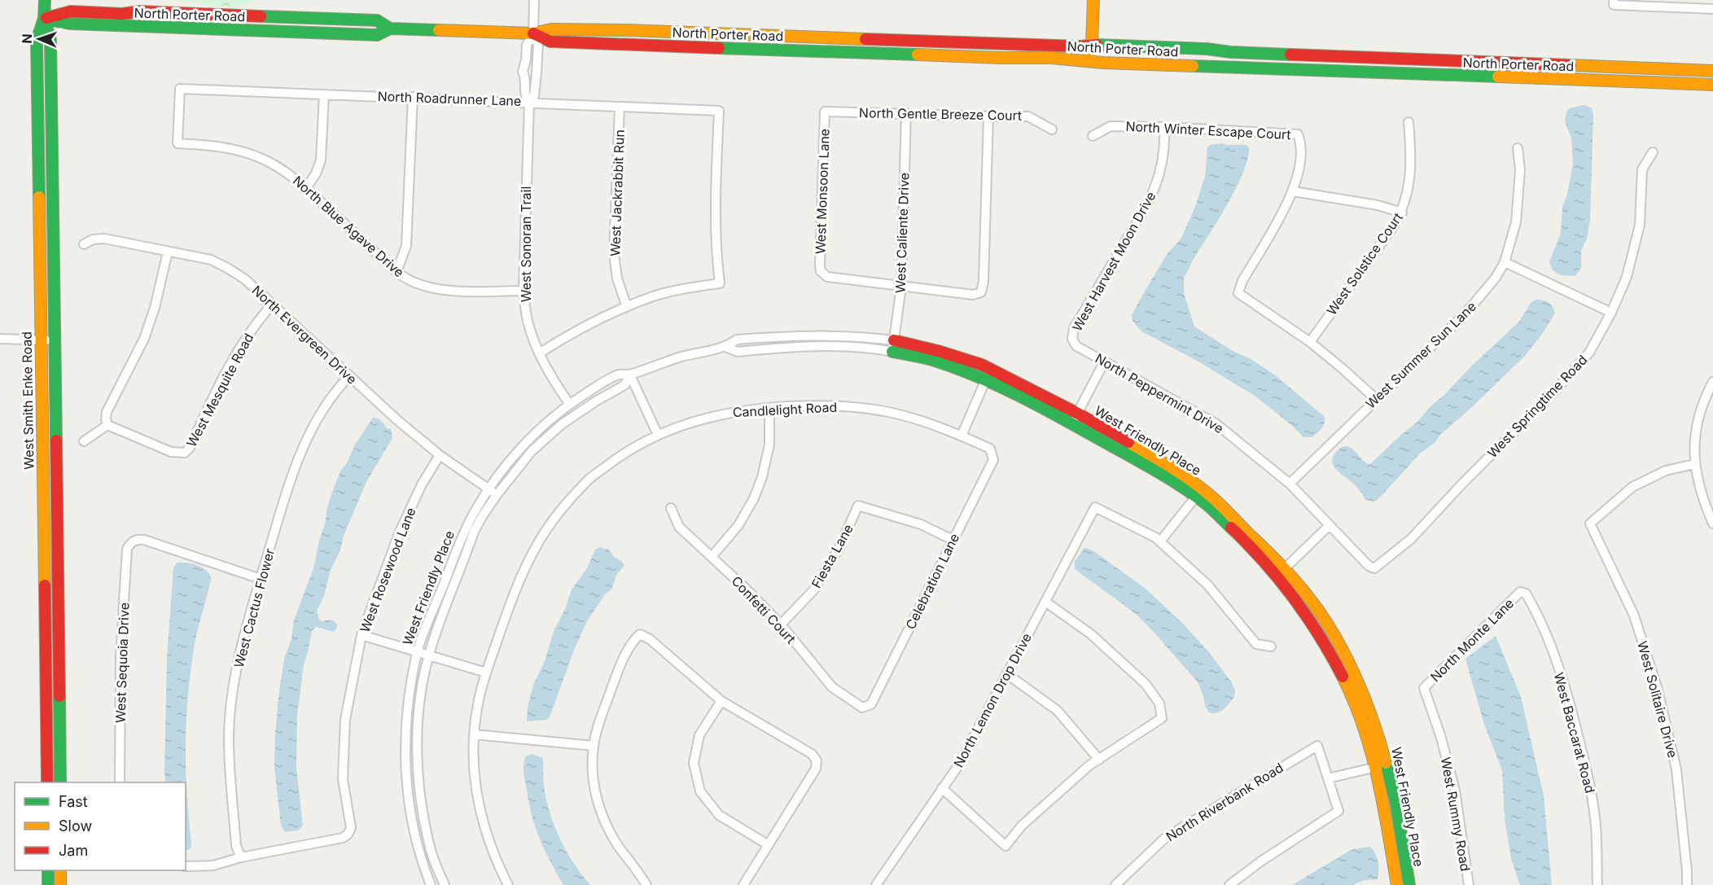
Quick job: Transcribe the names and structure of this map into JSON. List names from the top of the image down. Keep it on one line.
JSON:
{"streets":{"street":["North Porter Road","North Roadrunner Lane","North Gentle Breeze Court","North Winter Escape Court","West Monsoon Lane","West Jackrabbit Run","North Blue Agave Drive","West Caliente Drive","West Sonoran Trail","West Harvest Moon Drive","West Solstice Court","North Evergreen Drive","West Summer Sun Lane","West Mesquite Road","North Peppermint Drive","West Smith Enke Road","West Springtime Road","Candlelight Road","West Friendly Place","Fiesta Lane","West Rosewood Lane","Celebration Lane","West Cactus Flower","Confetti Court","North Monte Lane","West Sequoia Drive","West Solitaire Drive","North Lemon Drop Drive","West Baccarat Road","North Riverbank Road","West Rummy Road"]},"crossings":[["North Porter Road","West Sonoran Trail"],["North Porter Road","West Smith Enke Road"],["North Roadrunner Lane","West Jackrabbit Run"],["North Roadrunner Lane","North Blue Agave Drive"],["North Roadrunner Lane","West Sonoran Trail"],["North Gentle Breeze Court","West Monsoon Lane"],["North Gentle Breeze Court","West Caliente Drive"],["North Winter Escape Court","West Harvest Moon Drive"],["West Monsoon Lane","West Caliente Drive"],["North Blue Agave Drive","West Sonoran Trail"],["West Caliente Drive","West Friendly Place"],["West Sonoran Trail","West Friendly Place"],["West Harvest Moon Drive","North Peppermint Drive"],["North Evergreen Drive","West Mesquite Road"],["North Evergreen Drive","West Friendly Place"],["North Evergreen Drive","West Rosewood Lane"],["North Evergreen Drive","West Cactus Flower"],["West Summer Sun Lane","North Peppermint Drive"],["North Peppermint Drive","West Springtime Road"],["Candlelight Road","Celebration Lane"],["Fiesta Lane","Celebration Lane"],["Fiesta Lane","Confetti Court"],["West Rosewood Lane","West Cactus Flower"],["Celebration Lane","Confetti Court"],["West Cactus Flower","West Sequoia Drive"],["North Monte Lane","West Baccarat Road"],["North Monte Lane","West Rummy Road"]],"legend":["Fast","Slow","Jam"],"north":"left"}
